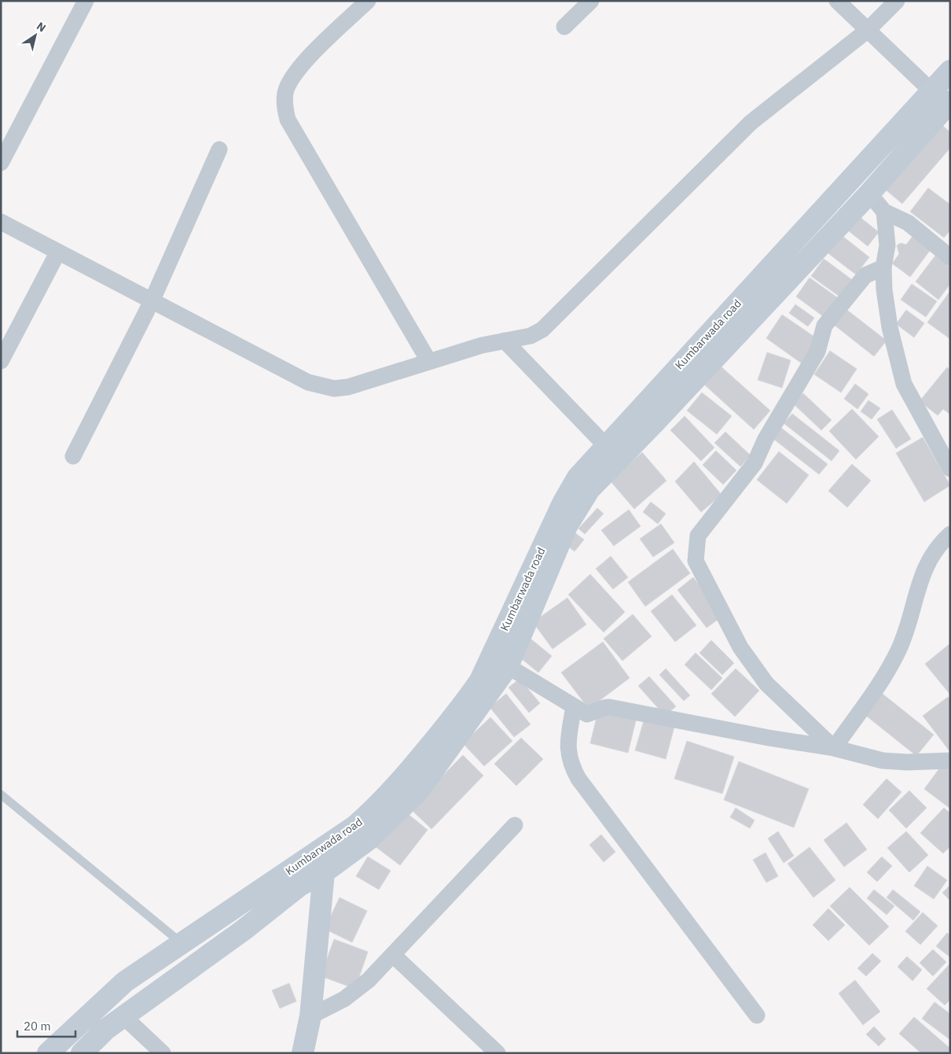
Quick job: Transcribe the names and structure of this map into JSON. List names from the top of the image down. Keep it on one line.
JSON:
{"streets":{"street":["Kumbarwada road"]},"scale_bar":"20 m","north":"top right"}
